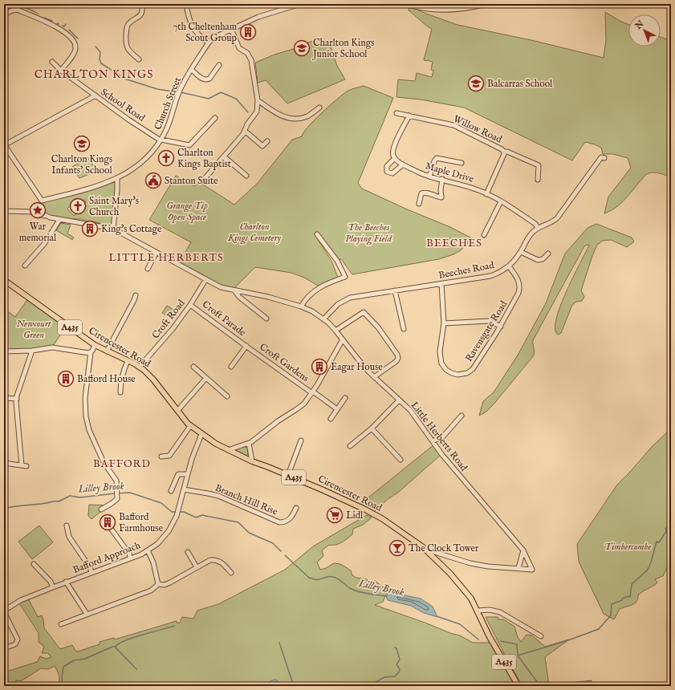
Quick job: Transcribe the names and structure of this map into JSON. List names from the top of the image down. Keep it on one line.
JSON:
{"streets":{"main road":["A435","Cirencester Road"],"street":["Church Street","School Road","Willow Road","Maple Drive","Beeches Road","Croft Road","Ravensgate Road","Croft Gardens","Little Herberts Road","Branch Hill Rise","Bafford Approach"]},"crossings":[["Church Street","School Road"],["Maple Drive","Beeches Road"],["Beeches Road","Ravensgate Road"],["Beeches Road","Little Herberts Road"],["Croft Road","Cirencester Road"],["Croft Road","Croft Gardens"],["Croft Road","Little Herberts Road"],["Cirencester Road","Bafford Approach"],["Branch Hill Rise","Bafford Approach"]],"districts":["CHARLTON KINGS","BEECHES","LITTLE HERBERTS","BAFFORD"],"water":["Lilley Brook"],"parks":["Grange Tip Open Space","Charlton Kings Cemetery","The Beeches Playing Field","Newcourt Green","Timbercombe"],"places":{"building":["7th Cheltenham Scout Group","King's Cottage","Eagar House","Bafford House","Bafford Farmhouse"],"school or university":["Charlton Kings Junior School","Balcarras School","Charlton Kings Infants' School"],"church":["Charlton Kings Baptist","Saint Mary's Church"],"public building":["Stanton Suite"],"place":["War memorial"],"supermarket":["Lidl"],"bar":["The Clock Tower"]},"north":"top left"}
